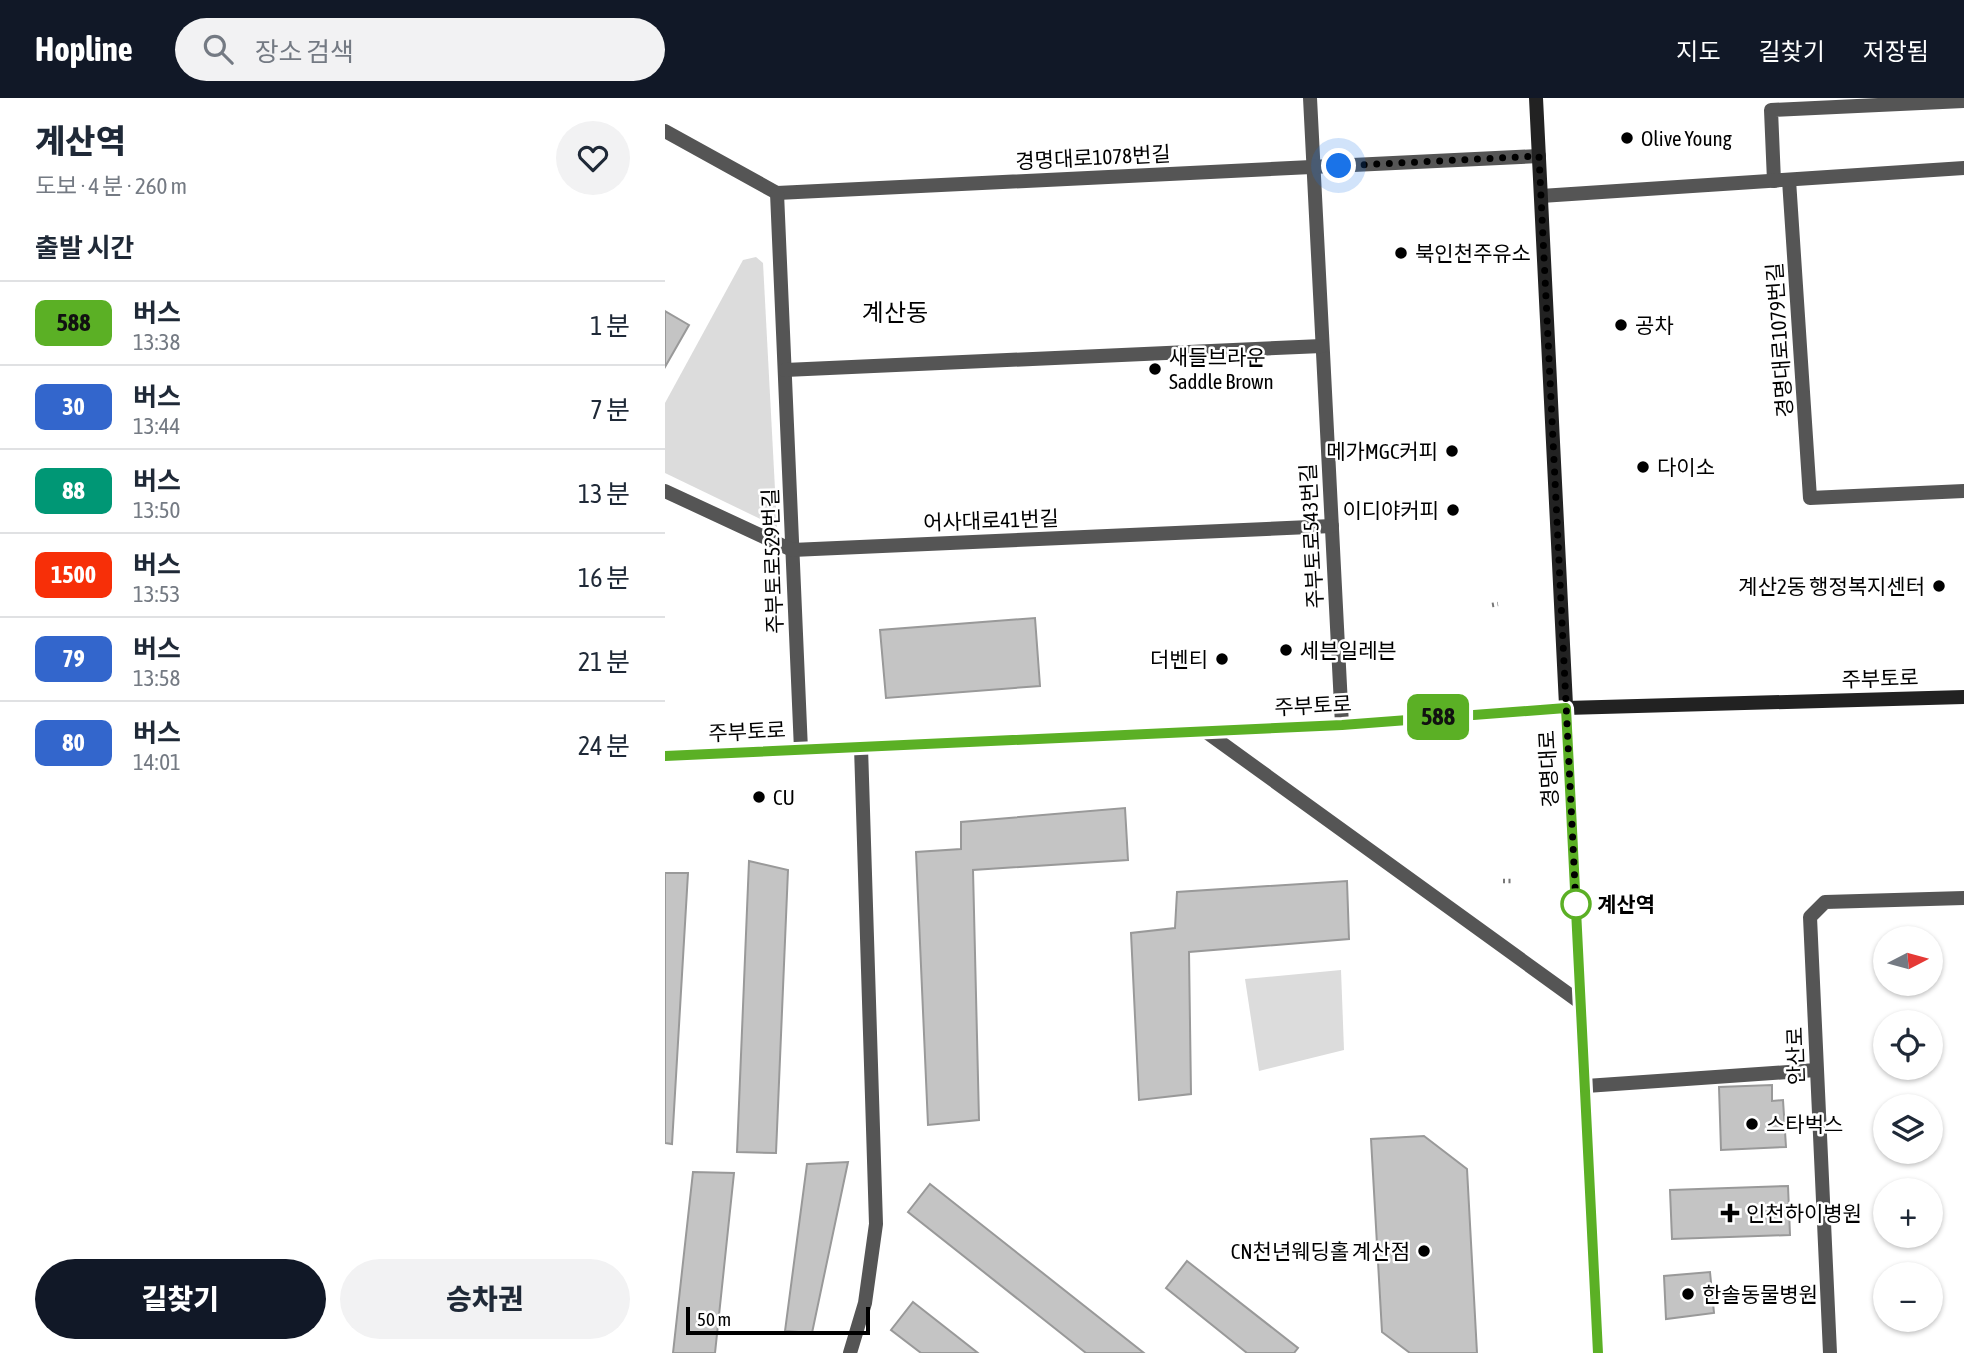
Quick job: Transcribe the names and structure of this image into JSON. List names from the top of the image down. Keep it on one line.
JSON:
{"streets":{"main road":["주부토로","경명대로"],"street":["경명대로1078번길","경명대로1079번길","어사대로41번길","주부토로543번길","주부토로529번길","안산로"]},"crossings":[["경명대로1078번길","주부토로543번길"],["경명대로1078번길","주부토로529번길"],["경명대로1078번길","경명대로"],["어사대로41번길","주부토로543번길"],["어사대로41번길","주부토로529번길"],["주부토로543번길","주부토로"],["주부토로529번길","주부토로"],["주부토로","경명대로"]],"districts":["계산동"],"places":{"other":["Olive Young","북인천주유소","공차","새들브라운 Saddle Brown","메가MGC커피","다이소","이디야커피","계산2동 행정복지센터","세븐일레븐","더벤티","CU","계산역","스타벅스","CN천년웨딩홀 계산점","한솔동물병원"],"health":["인천하이병원"]},"lines":["bus line 588"],"scale_bar":"50 m","north":"right","page":{"header":"Hopline","search":"장소 검색","nav":["지도","길찾기","저장됨"],"heading":[["계산역","도보 · 4 분 · 260 m"],"출발 시간"],"on_map":"588","list":[{"mark":"588","name":"버스","note":"13:38","value":"1 분"},{"mark":"30","name":"버스","note":"13:44","value":"7 분"},{"mark":"88","name":"버스","note":"13:50","value":"13 분"},{"mark":"1500","name":"버스","note":"13:53","value":"16 분"},{"mark":"79","name":"버스","note":"13:58","value":"21 분"},{"mark":"80","name":"버스","note":"14:01","value":"24 분"}],"map_buttons":["+","−"],"buttons":["길찾기","승차권"],"scale":"50 m"}}
